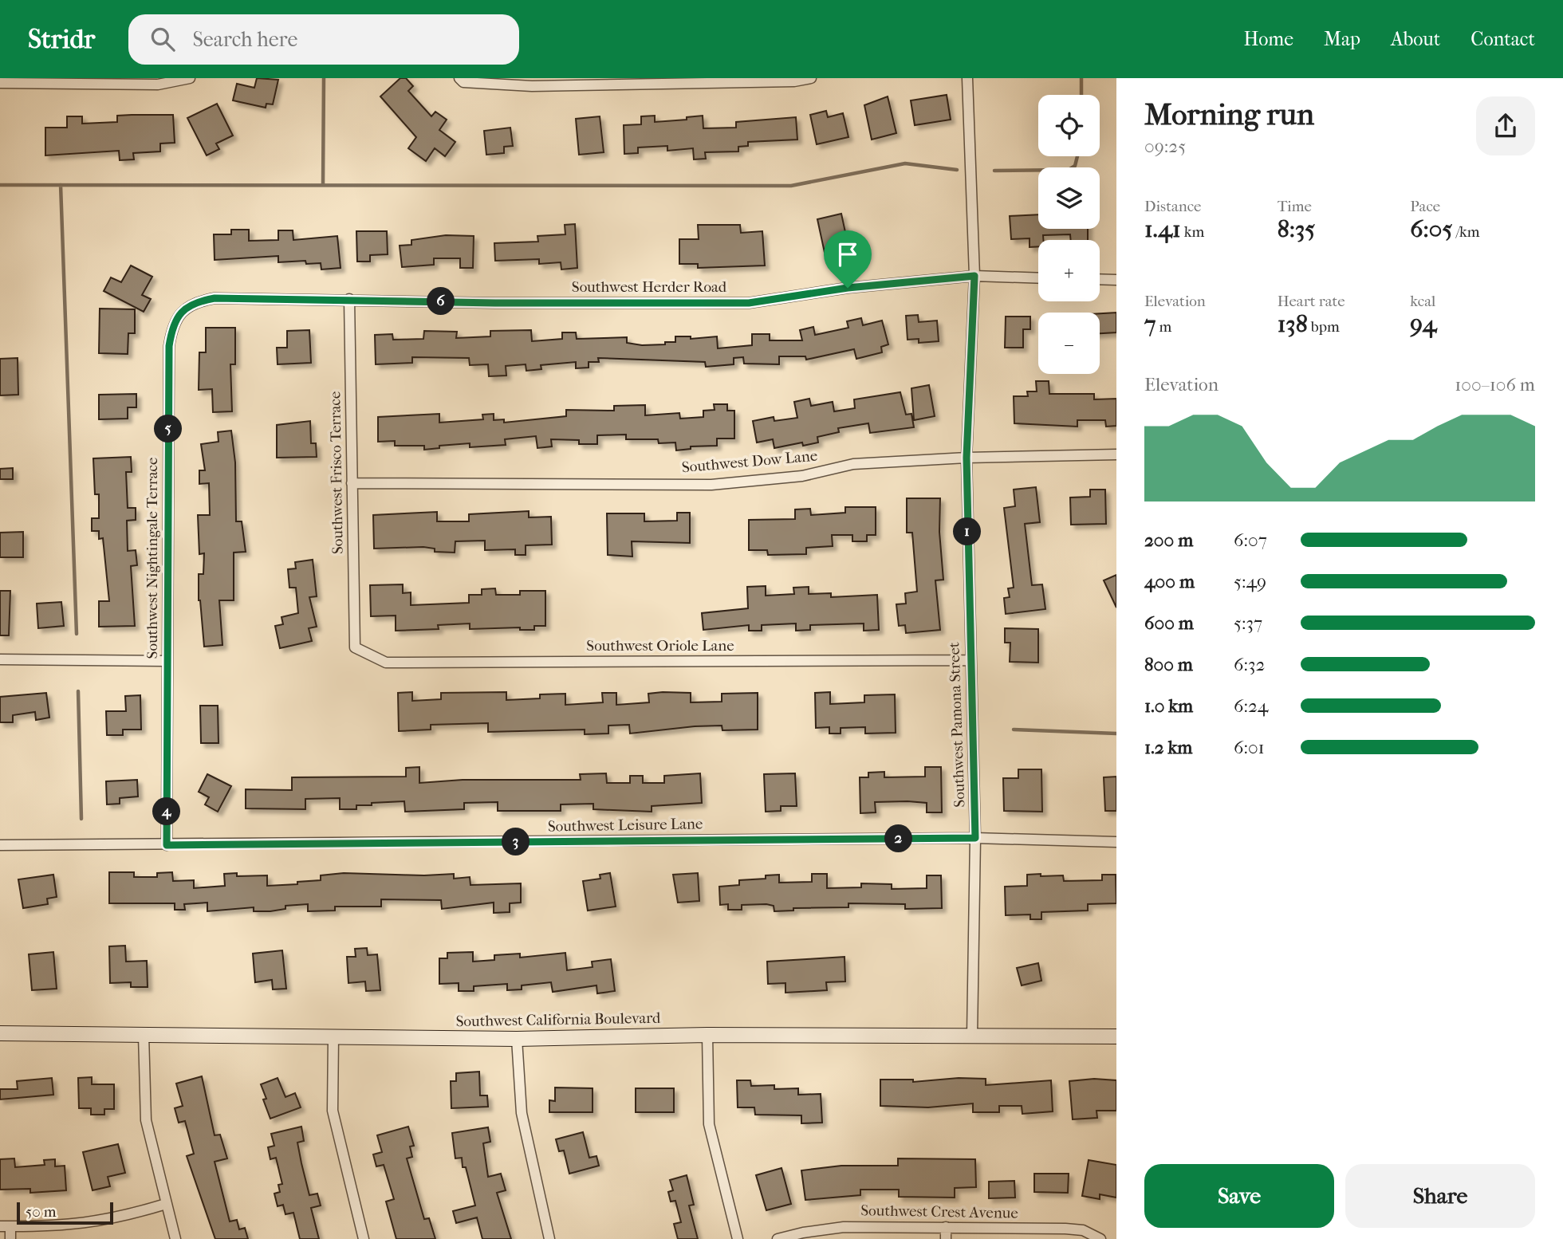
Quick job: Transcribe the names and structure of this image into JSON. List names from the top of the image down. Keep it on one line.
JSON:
{"streets":{"street":["Southwest Herder Road","Southwest Dow Lane","Southwest Frisco Terrace","Southwest Nightingale Terrace","Southwest Oriole Lane","Southwest Pamona Street","Southwest Leisure Lane","Southwest California Boulevard","Southwest Crest Avenue"]},"crossings":[["Southwest Herder Road","Southwest Frisco Terrace"],["Southwest Herder Road","Southwest Nightingale Terrace"],["Southwest Herder Road","Southwest Pamona Street"],["Southwest Dow Lane","Southwest Frisco Terrace"],["Southwest Dow Lane","Southwest Pamona Street"],["Southwest Frisco Terrace","Southwest Oriole Lane"],["Southwest Nightingale Terrace","Southwest Leisure Lane"],["Southwest Oriole Lane","Southwest Pamona Street"],["Southwest Pamona Street","Southwest Leisure Lane"],["Southwest Pamona Street","Southwest California Boulevard"]],"scale_bar":"50 m","page":{"header":"Stridr","search":"Search here","nav":["Home","Map","About","Contact"],"heading":["Morning run","09:25"],"map_buttons":["+","−"],"stats":[["Distance","1.41 km"],["Time","8:35"],["Pace","6:05 /km"],["Elevation","7 m"],["Heart rate","138 bpm"],["kcal","94"]],"pins":["6","5","1","4","2","3"],"chart":["Elevation","100–106 m"],"list":[{"name":"200 m","note":"6:07"},{"name":"400 m","note":"5:49"},{"name":"600 m","note":"5:37"},{"name":"800 m","note":"6:32"},{"name":"1.0 km","note":"6:24"},{"name":"1.2 km","note":"6:01"}],"buttons":["Save","Share"],"scale":"50 m"}}
